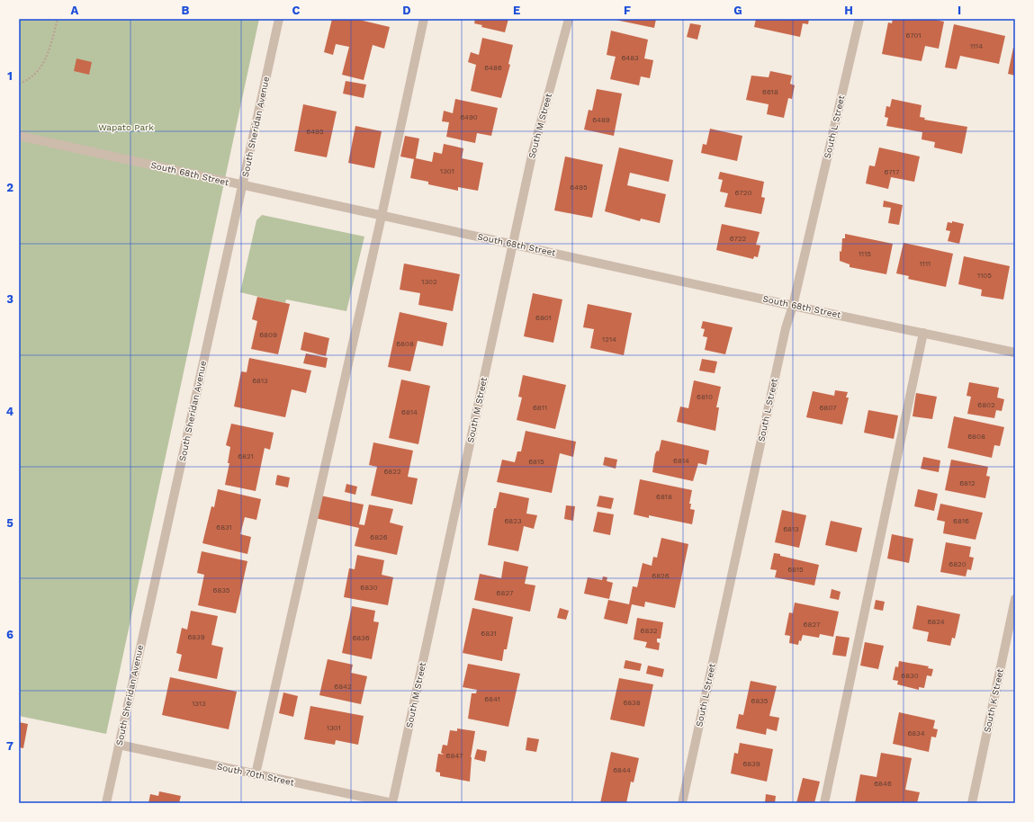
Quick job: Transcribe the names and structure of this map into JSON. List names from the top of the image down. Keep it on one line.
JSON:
{"streets":{"street":["South M Street","South Sheridan Avenue","South L Street","South 68th Street","South K Street","South 70th Street"]},"crossings":[["South M Street","South 68th Street"],["South M Street","South 70th Street"],["South Sheridan Avenue","South 68th Street"],["South Sheridan Avenue","South 70th Street"],["South L Street","South 68th Street"]],"parks":["Wapato Park"],"house_numbers":["6701","1114","6483","6486","6618","6490","6489","6495","1301","6717","6495","6720","6722","1115","1111","1105","1302","6801","6809","1214","6808","6813","6810","6802","6811","6807","6814","6808","6821","6814","6815","6822","6812","6818","6823","6816","6831","6813","6826","6820","6815","6826","6830","6835","6827","6824","6827","6832","6831","6839","6836","6830","6842","6841","6835","6838","1313","1301","6834","6847","6839","6844","6846"],"grid":{"columns":["A","B","C","D","E","F","G","H","I"],"rows":["1","2","3","4","5","6","7"]}}
